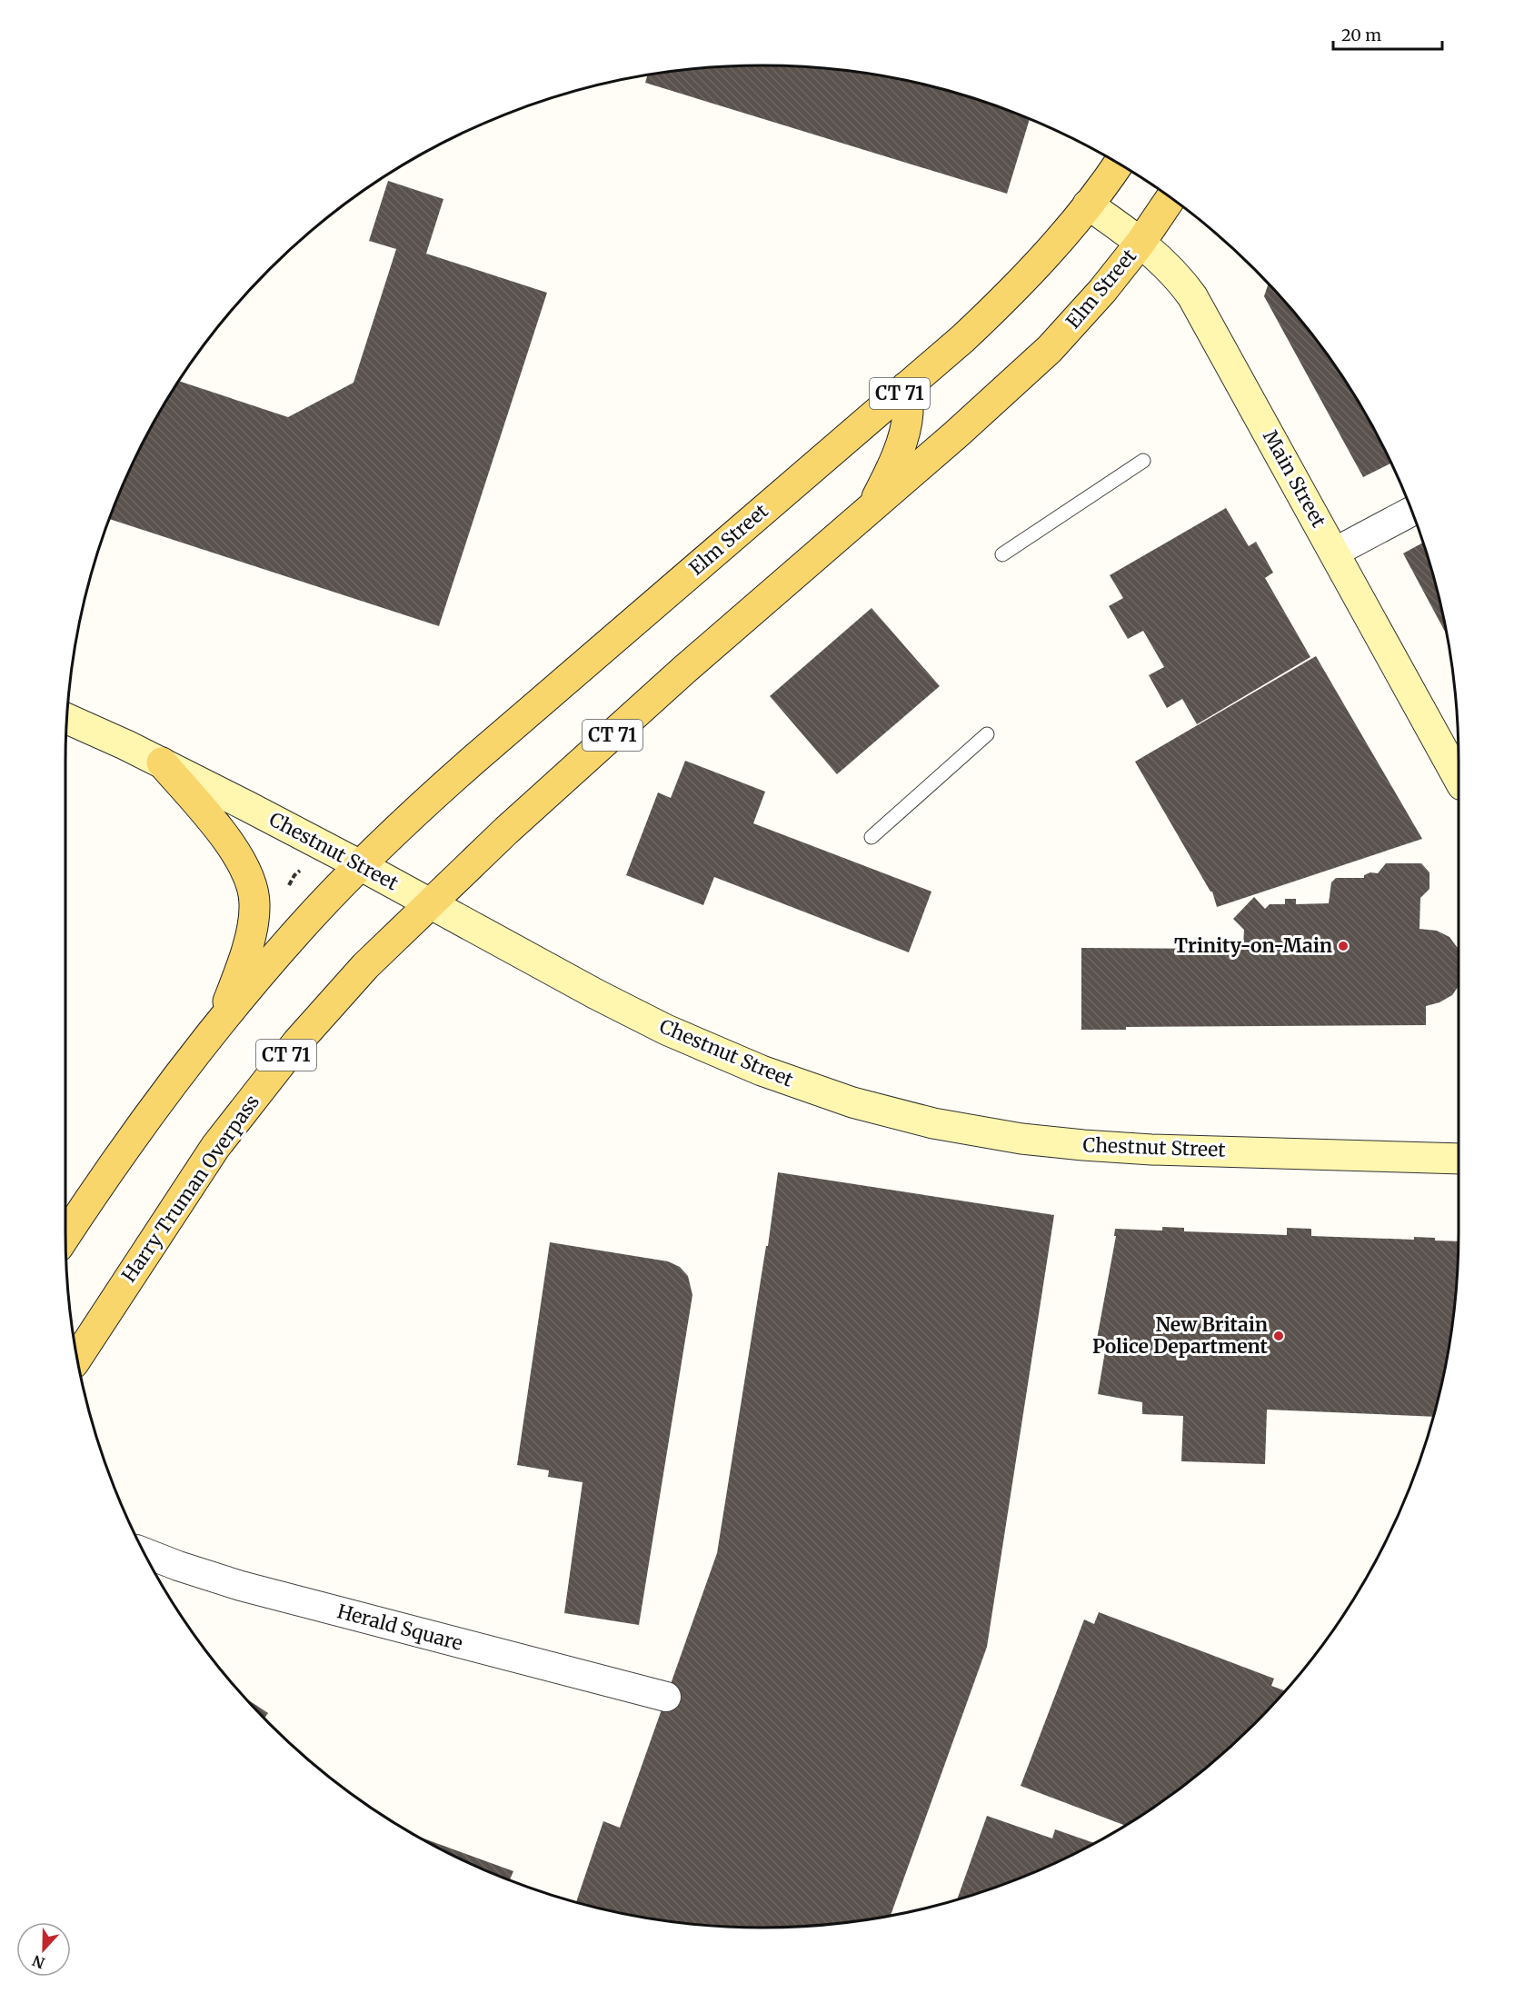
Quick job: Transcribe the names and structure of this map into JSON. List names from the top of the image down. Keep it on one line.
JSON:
{"streets":{"main road":["Elm Street","CT 71","Harry Truman Overpass"],"street":["Main Street","Chestnut Street","Herald Square"]},"crossings":[["Elm Street","CT 71"],["Elm Street","Main Street"],["Elm Street","Chestnut Street"],["Elm Street","Harry Truman Overpass"],["CT 71","Main Street"],["CT 71","Chestnut Street"],["Chestnut Street","Harry Truman Overpass"]],"places":["Trinity-on-Main","New Britain Police Department"],"scale_bar":"20 m","north":"bottom"}
